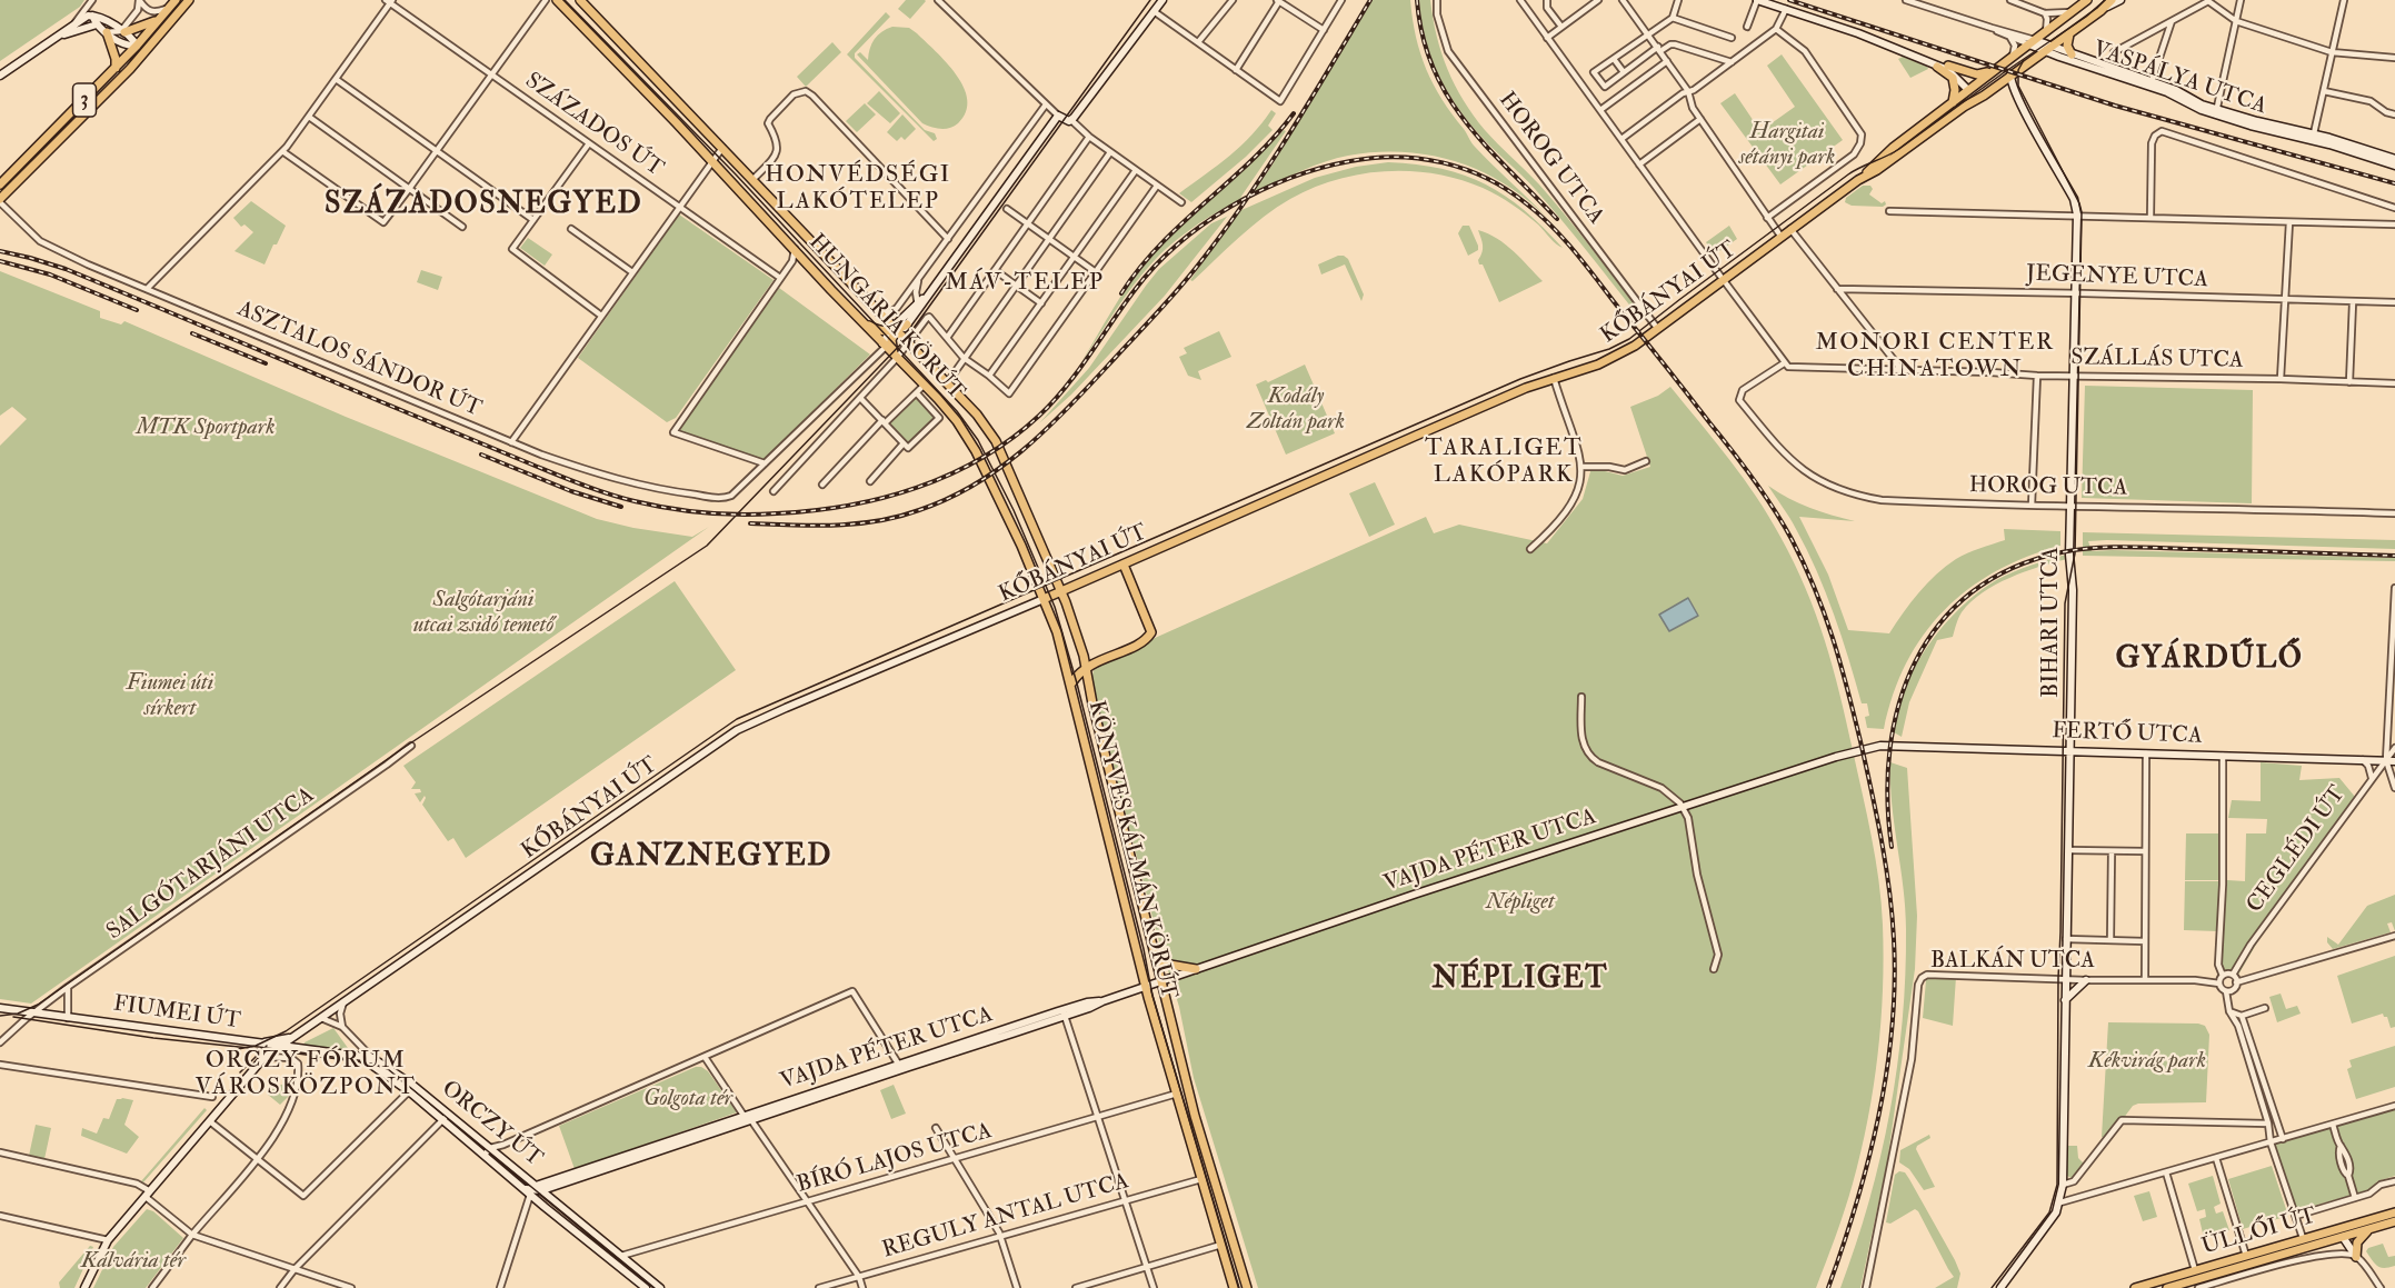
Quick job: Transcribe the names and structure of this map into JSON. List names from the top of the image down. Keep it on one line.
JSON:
{"streets":{"main road":["3","KŐBÁNYAI ÚT","HUNGÁRIA KÖRÚT","KÖNYVES KÁLMÁN KÖRÚT","ÜLLŐI ÚT"],"street":["VASPÁLYA UTCA","SZÁZADOS ÚT","HOROG UTCA","JEGENYE UTCA","ASZTALOS SÁNDOR ÚT","SZÁLLÁS UTCA","BIHARI UTCA","FERTŐ UTCA","CEGLÉDI ÚT","VAJDA PÉTER UTCA","SALGÓTARJÁNI UTCA","BALKÁN UTCA","FIUMEI ÚT","ORCZY ÚT","BÍRÓ LAJOS UTCA","REGULY ANTAL UTCA"]},"crossings":[["VASPÁLYA UTCA","KŐBÁNYAI ÚT"],["3","ASZTALOS SÁNDOR ÚT"],["HOROG UTCA","KŐBÁNYAI ÚT"],["HOROG UTCA","SZÁLLÁS UTCA"],["HOROG UTCA","BIHARI UTCA"],["JEGENYE UTCA","BIHARI UTCA"],["KŐBÁNYAI ÚT","BIHARI UTCA"],["KŐBÁNYAI ÚT","KÖNYVES KÁLMÁN KÖRÚT"],["KŐBÁNYAI ÚT","FIUMEI ÚT"],["HUNGÁRIA KÖRÚT","KÖNYVES KÁLMÁN KÖRÚT"],["SZÁLLÁS UTCA","BIHARI UTCA"],["BIHARI UTCA","FERTŐ UTCA"],["BIHARI UTCA","BALKÁN UTCA"],["FERTŐ UTCA","CEGLÉDI ÚT"],["FERTŐ UTCA","VAJDA PÉTER UTCA"],["KÖNYVES KÁLMÁN KÖRÚT","VAJDA PÉTER UTCA"],["KÖNYVES KÁLMÁN KÖRÚT","BÍRÓ LAJOS UTCA"],["KÖNYVES KÁLMÁN KÖRÚT","REGULY ANTAL UTCA"],["CEGLÉDI ÚT","BALKÁN UTCA"],["VAJDA PÉTER UTCA","ORCZY ÚT"],["SALGÓTARJÁNI UTCA","FIUMEI ÚT"],["FIUMEI ÚT","ORCZY ÚT"],["ORCZY ÚT","BÍRÓ LAJOS UTCA"]],"districts":["HONVÉDSÉGI LAKÓTELEP","SZÁZADOSNEGYED","MÁV-TELEP","MONORI CENTER CHINATOWN","TARALIGET LAKÓPARK","GYÁRDŰLŐ","GANZNEGYED","NÉPLIGET","ORCZY FÓRUM VÁROSKÖZPONT"],"parks":["Hargitai sétányi park","Kodály Zoltán park","MTK Sportpark","Salgótarjáni utcai zsidó temető","Fiumei úti sírkert","Népliget","Kékvirág park","Golgota tér","Kálvária tér"]}
